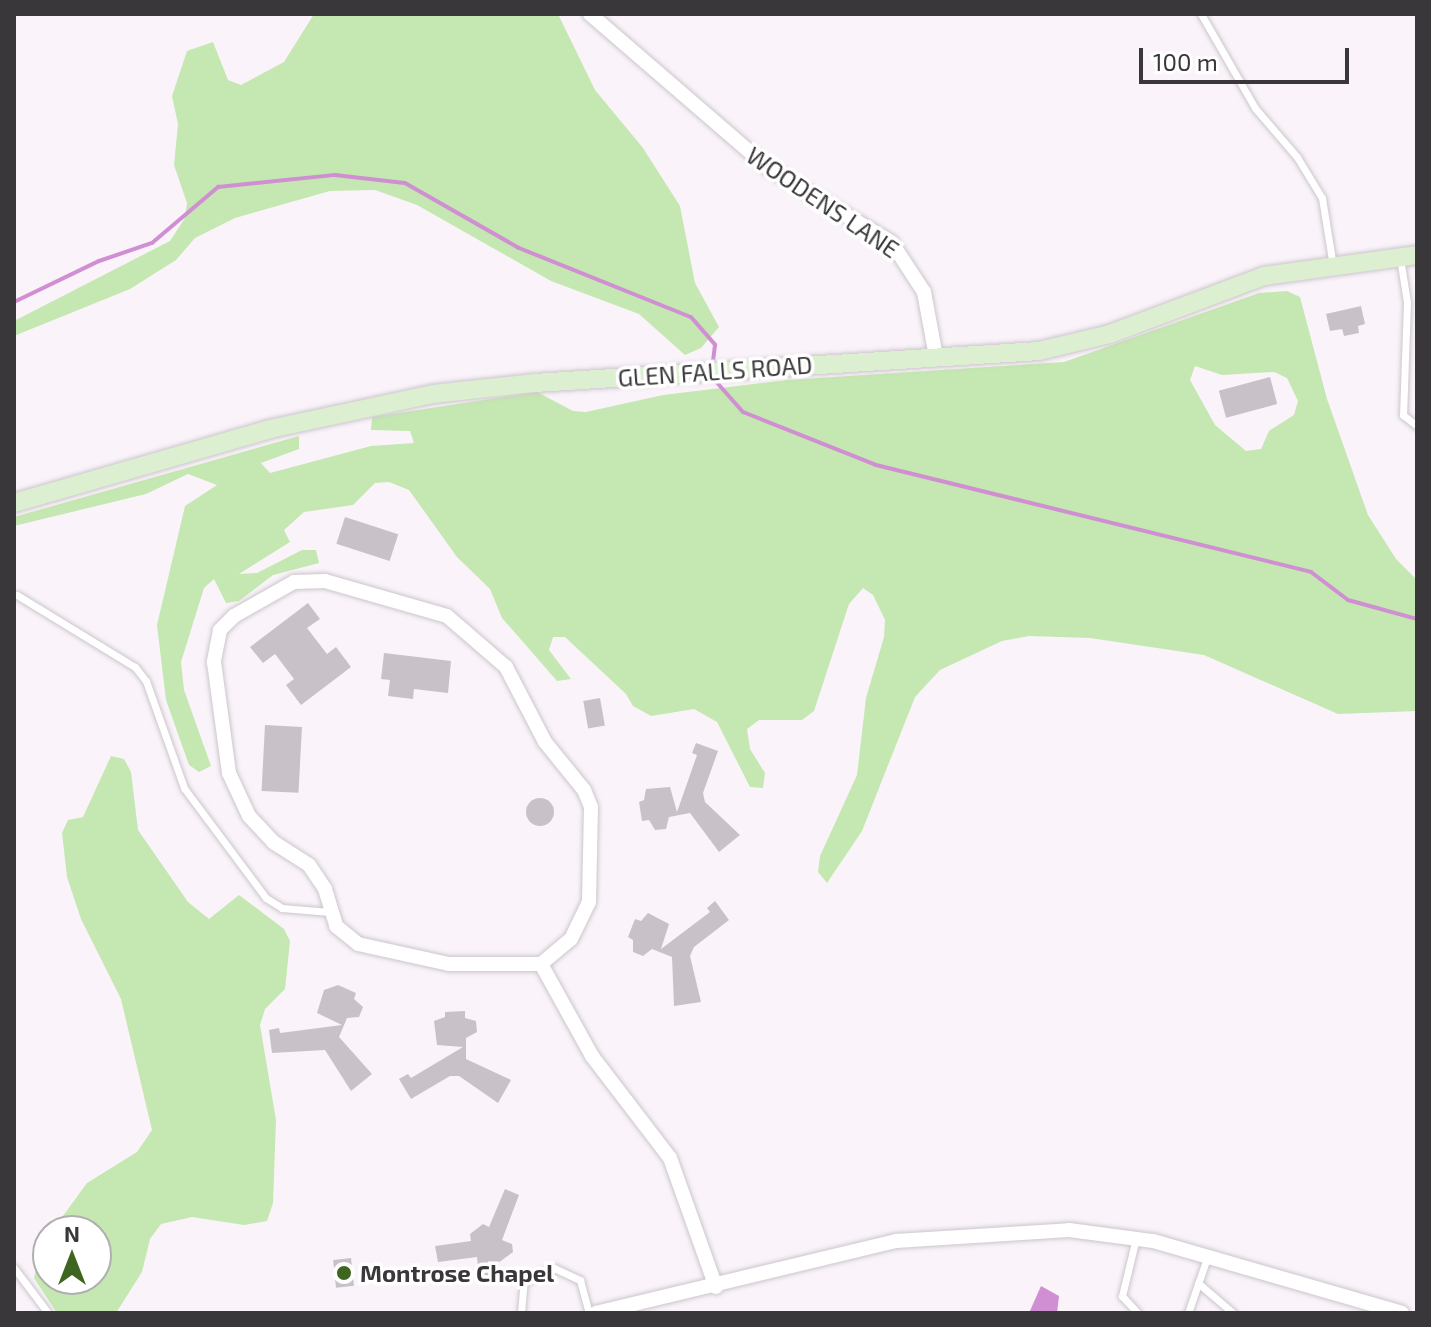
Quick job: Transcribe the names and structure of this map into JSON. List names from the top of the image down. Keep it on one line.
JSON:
{"streets":{"street":["WOODENS LANE","GLEN FALLS ROAD"]},"crossings":[["WOODENS LANE","GLEN FALLS ROAD"]],"places":["Montrose Chapel"],"scale_bar":"100 m","north":"top"}
